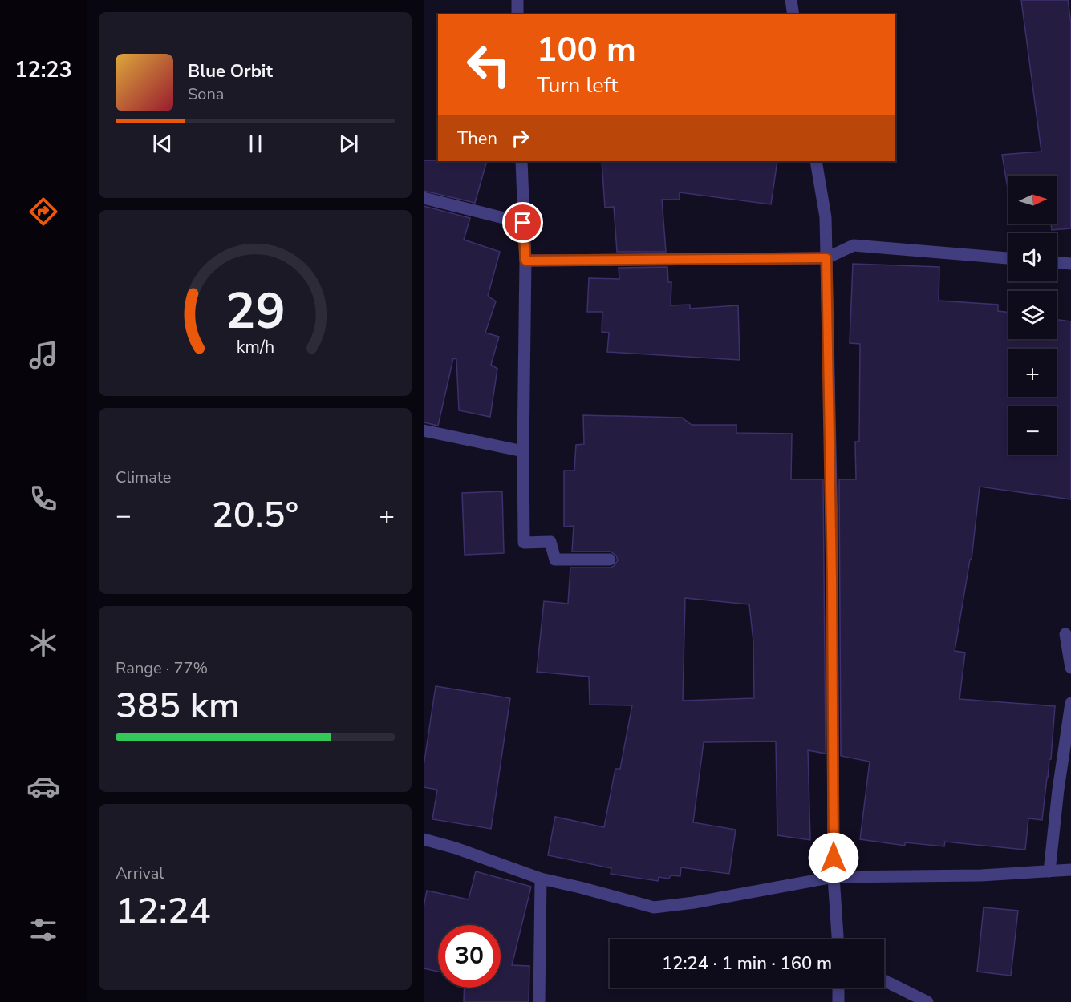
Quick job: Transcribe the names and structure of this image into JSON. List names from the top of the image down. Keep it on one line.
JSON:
{"north":"right","page":{"tabs":"12:23","turn":["100 m","Turn left"],"song":["Blue Orbit","Sona"],"then":"Then","map_buttons":["+","−"],"tile":["Climate",["Range · 77%","385 km"],["Arrival","12:24"]],"heat":["−","20.5°","+"],"limit":"30","trip":"12:24 · 1 min · 160 m","gauge":["29","km/h"]}}
